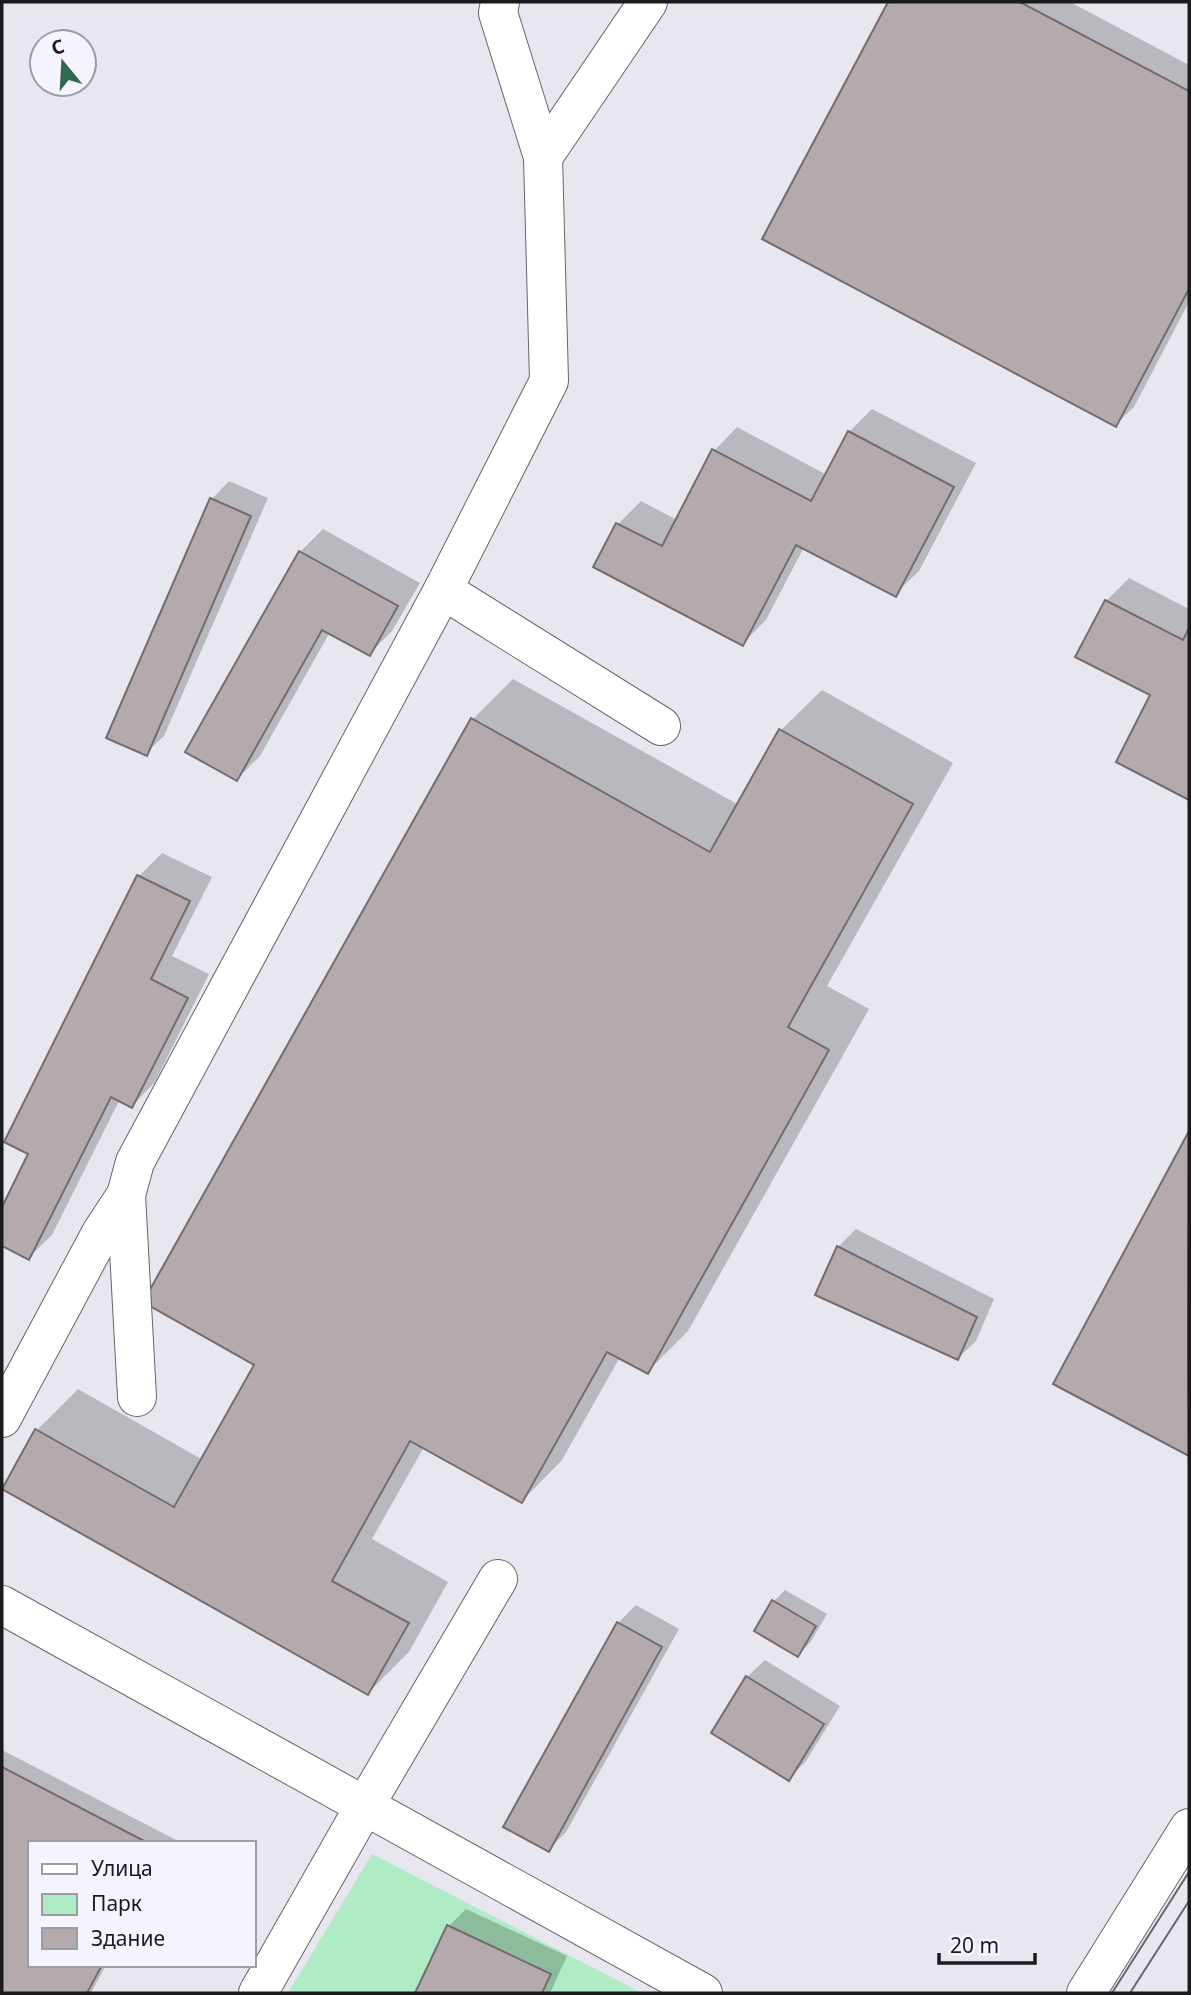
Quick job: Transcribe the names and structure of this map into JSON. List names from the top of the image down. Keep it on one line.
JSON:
{"legend":["Улица","Парк","Здание"],"scale_bar":"20 m","north":"top"}
